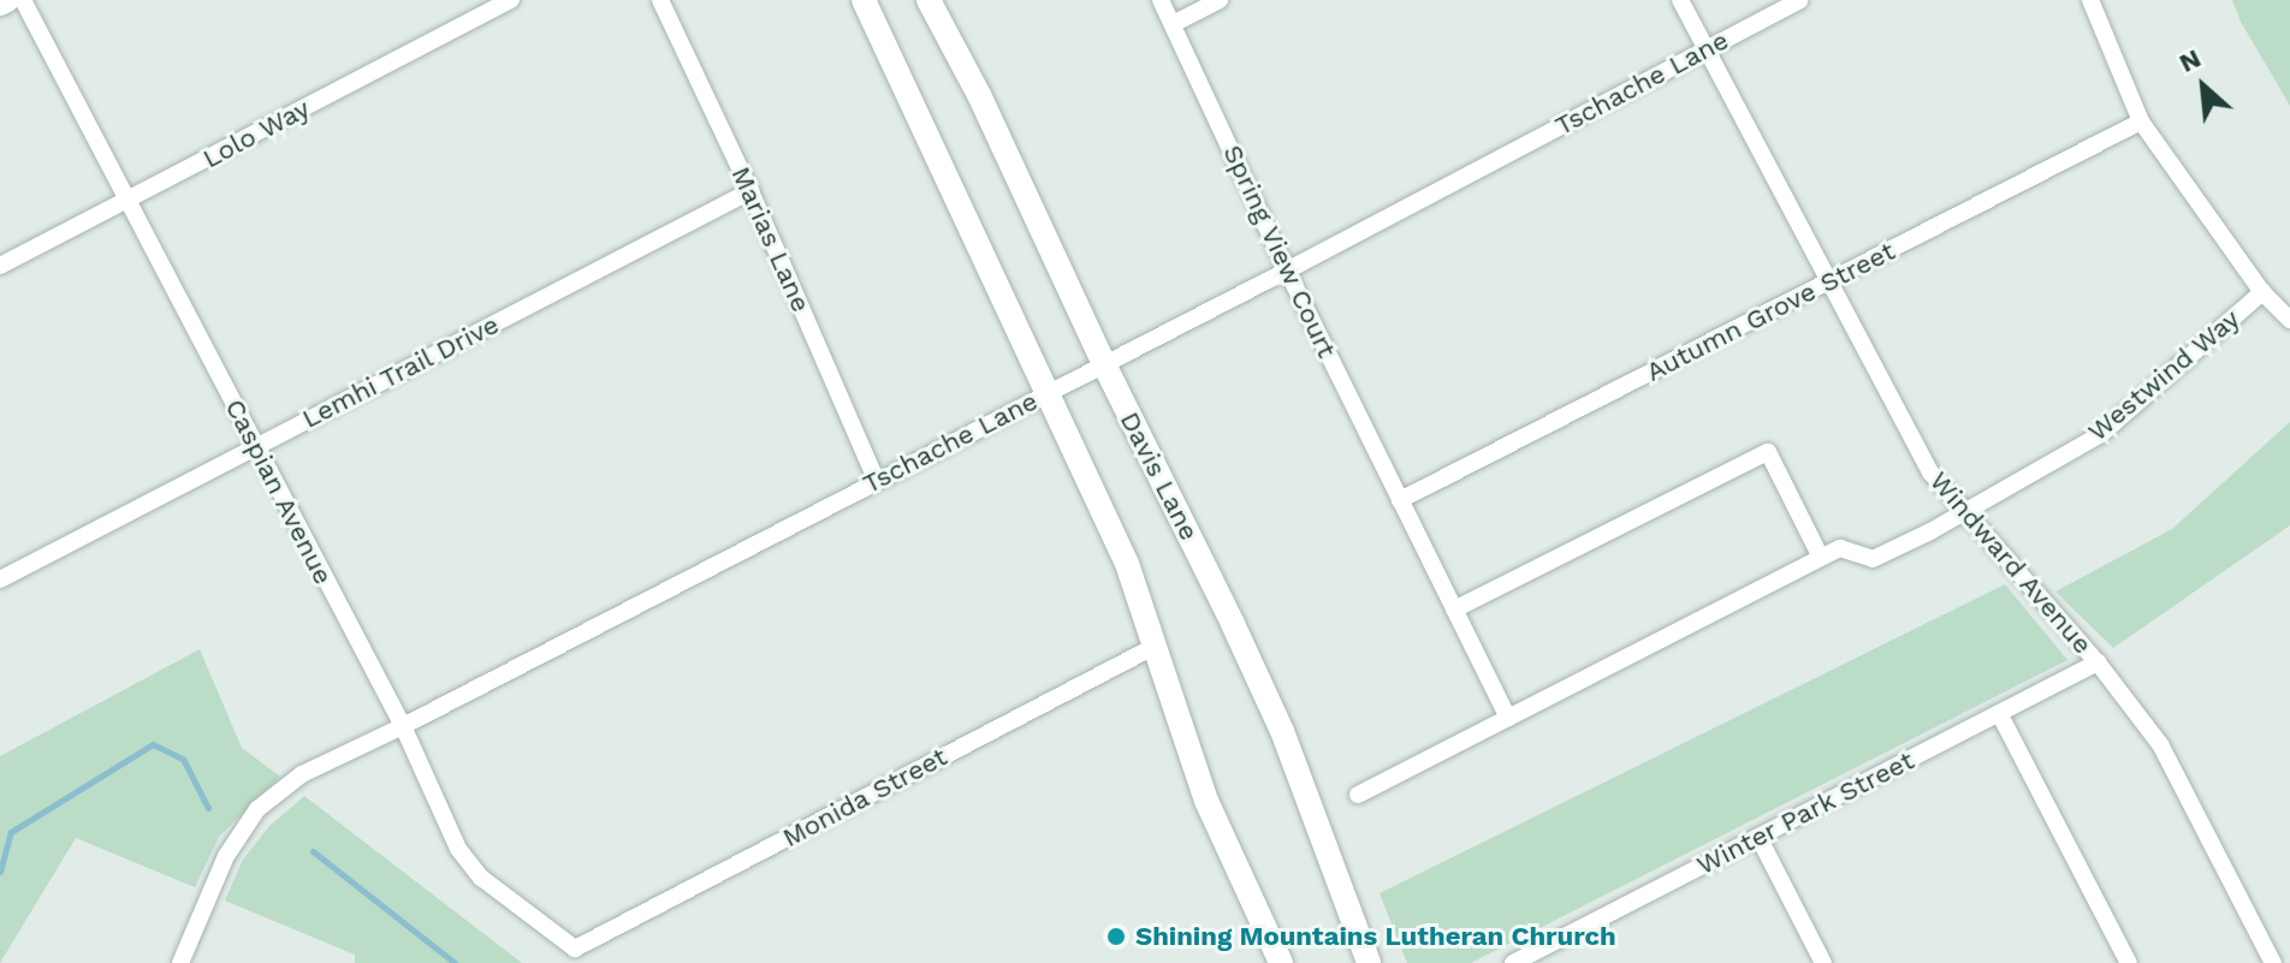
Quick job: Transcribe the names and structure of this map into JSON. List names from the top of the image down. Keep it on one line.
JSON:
{"streets":{"main road":["Davis Lane"],"street":["Tschache Lane","Lolo Way","Marias Lane","Spring View Court","Autumn Grove Street","Lemhi Trail Drive","Westwind Way","Caspian Avenue","Windward Avenue","Monida Street","Winter Park Street"]},"crossings":[["Tschache Lane","Marias Lane"],["Tschache Lane","Spring View Court"],["Tschache Lane","Davis Lane"],["Tschache Lane","Caspian Avenue"],["Tschache Lane","Windward Avenue"],["Lolo Way","Caspian Avenue"],["Marias Lane","Lemhi Trail Drive"],["Spring View Court","Autumn Grove Street"],["Autumn Grove Street","Windward Avenue"],["Lemhi Trail Drive","Caspian Avenue"],["Westwind Way","Windward Avenue"],["Caspian Avenue","Monida Street"],["Windward Avenue","Winter Park Street"]],"places":["Shining Mountains Lutheran Chrurch"],"north":"top left"}
